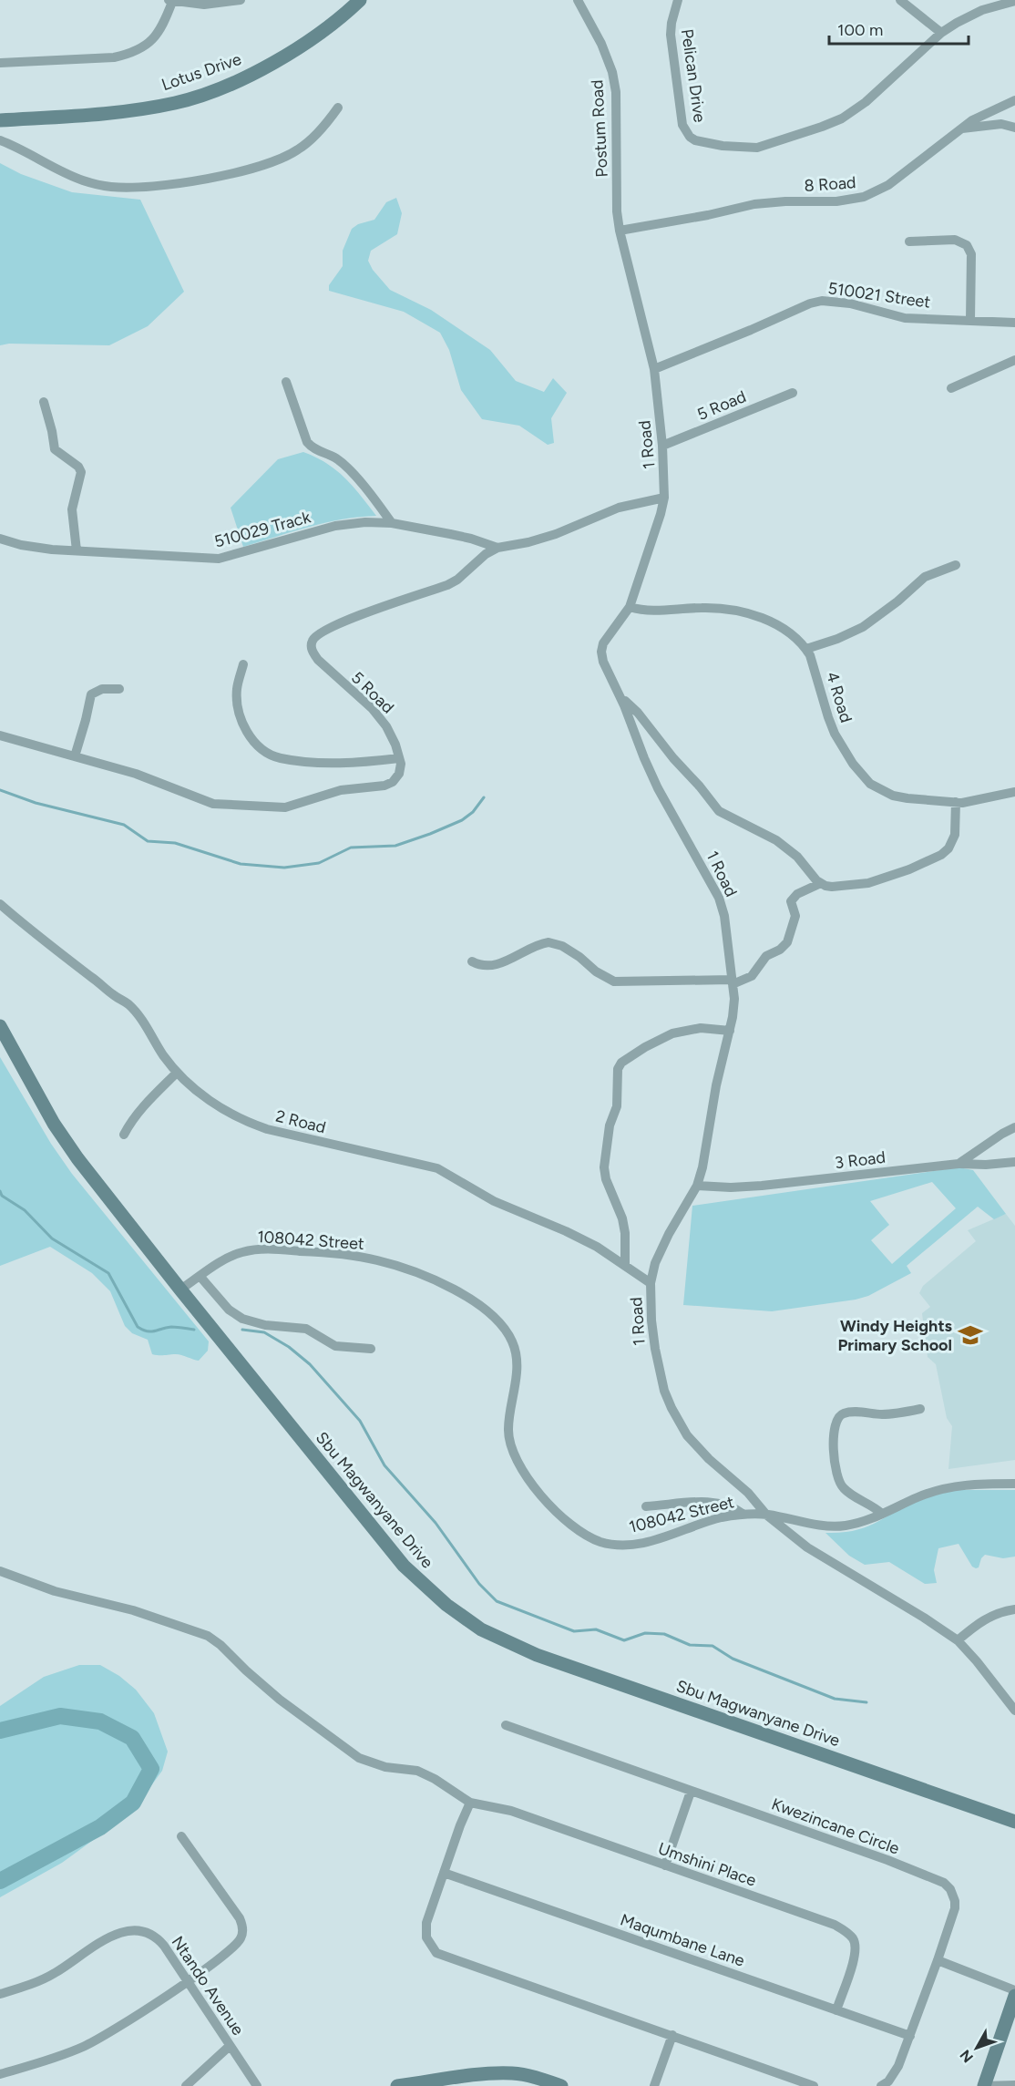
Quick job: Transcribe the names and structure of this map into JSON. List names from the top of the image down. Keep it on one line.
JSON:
{"streets":{"main road":["Lotus Drive","Sbu Magwanyane Drive"],"street":["Pelican Drive","Postum Road","8 Road","510021 Street","5 Road","1 Road","510029 Track","4 Road","2 Road","3 Road","108042 Street","Kwezincane Circle","Umshini Place","Maqumbane Lane","Ntando Avenue"]},"crossings":[["Postum Road","8 Road"],["Postum Road","1 Road"],["8 Road","1 Road"],["510021 Street","1 Road"],["5 Road","1 Road"],["5 Road","510029 Track"],["1 Road","2 Road"],["1 Road","3 Road"],["1 Road","108042 Street"],["108042 Street","Sbu Magwanyane Drive"],["Kwezincane Circle","Maqumbane Lane"],["Umshini Place","Maqumbane Lane"]],"places":{"school or university":["Windy Heights Primary School"]},"scale_bar":"100 m","north":"bottom left"}
